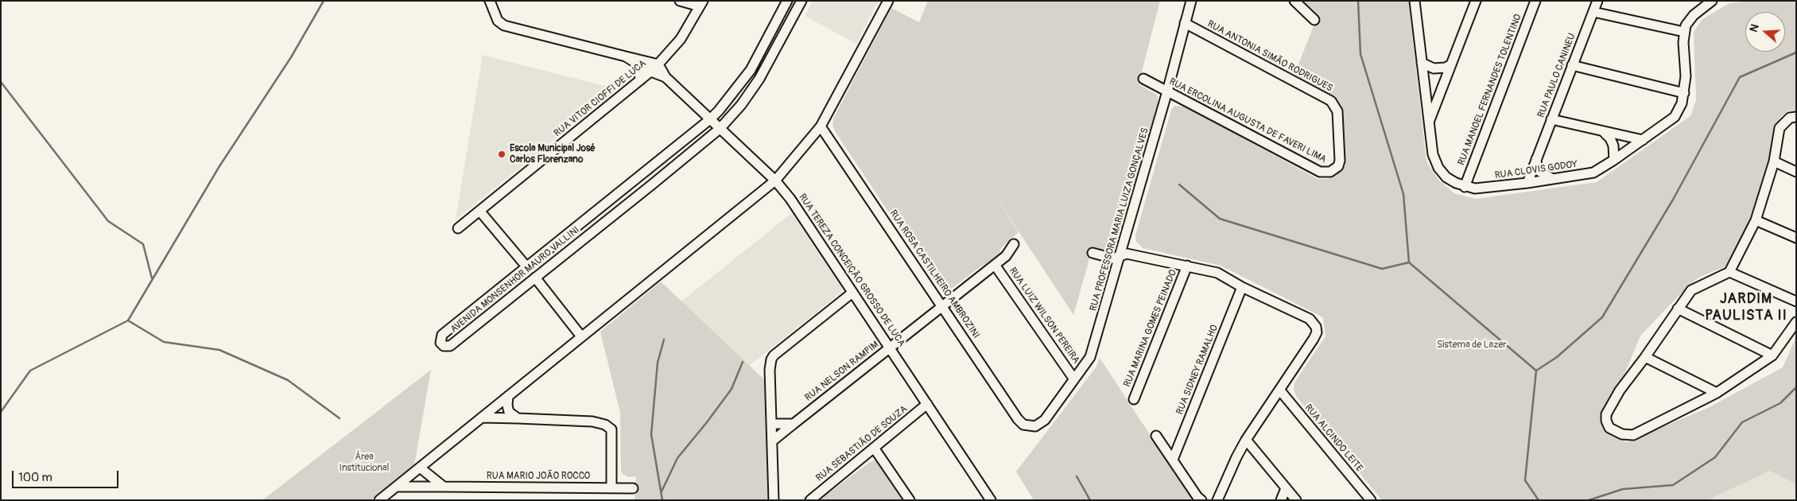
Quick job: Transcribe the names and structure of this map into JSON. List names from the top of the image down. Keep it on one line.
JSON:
{"streets":{"street":["RUA ANTONIA SIMÃO RODRIGUES","RUA PAULO CANINEU","RUA MANOEL FERNANDES TOLENTINO","RUA VITOR CIOFFI DE LUCA","RUA ERCOLINA AUGUSTA DE FAVERI LIMA","RUA CLOVIS GODOY","RUA PROFESSORA MARIA LUIZA GONÇALVES","RUA TEREZA CONCEIÇÃO GROSSO DE LUCA","RUA ROSA CASTILHEIRO AMBROZINI","AVENIDA MONSENHOR MAURO VALLINI","RUA LUIZ WILSON PEREIRA","RUA MARINA GOMES PEINADO","RUA SIDNEY RAMALHO","RUA NELSON RAMPIM","RUA ALCINDO LEITE","RUA SEBASTIÃO DE SOUZA","RUA MARIO JOÃO ROCCO"]},"crossings":[["RUA ANTONIA SIMÃO RODRIGUES","RUA ERCOLINA AUGUSTA DE FAVERI LIMA"],["RUA ANTONIA SIMÃO RODRIGUES","RUA PROFESSORA MARIA LUIZA GONÇALVES"],["RUA PAULO CANINEU","RUA CLOVIS GODOY"],["RUA MANOEL FERNANDES TOLENTINO","RUA CLOVIS GODOY"],["RUA VITOR CIOFFI DE LUCA","RUA TEREZA CONCEIÇÃO GROSSO DE LUCA"],["RUA ERCOLINA AUGUSTA DE FAVERI LIMA","RUA PROFESSORA MARIA LUIZA GONÇALVES"],["RUA PROFESSORA MARIA LUIZA GONÇALVES","RUA ROSA CASTILHEIRO AMBROZINI"],["RUA PROFESSORA MARIA LUIZA GONÇALVES","RUA LUIZ WILSON PEREIRA"],["RUA TEREZA CONCEIÇÃO GROSSO DE LUCA","AVENIDA MONSENHOR MAURO VALLINI"],["RUA TEREZA CONCEIÇÃO GROSSO DE LUCA","RUA NELSON RAMPIM"],["RUA TEREZA CONCEIÇÃO GROSSO DE LUCA","RUA SEBASTIÃO DE SOUZA"],["RUA ROSA CASTILHEIRO AMBROZINI","RUA NELSON RAMPIM"],["RUA LUIZ WILSON PEREIRA","RUA NELSON RAMPIM"]],"districts":["JARDIM PAULISTA II"],"parks":["Sistema de Lazer","Área Institucional"],"places":["Escola Municipal José Carlos Florenzano"],"scale_bar":"100 m","north":"left"}
